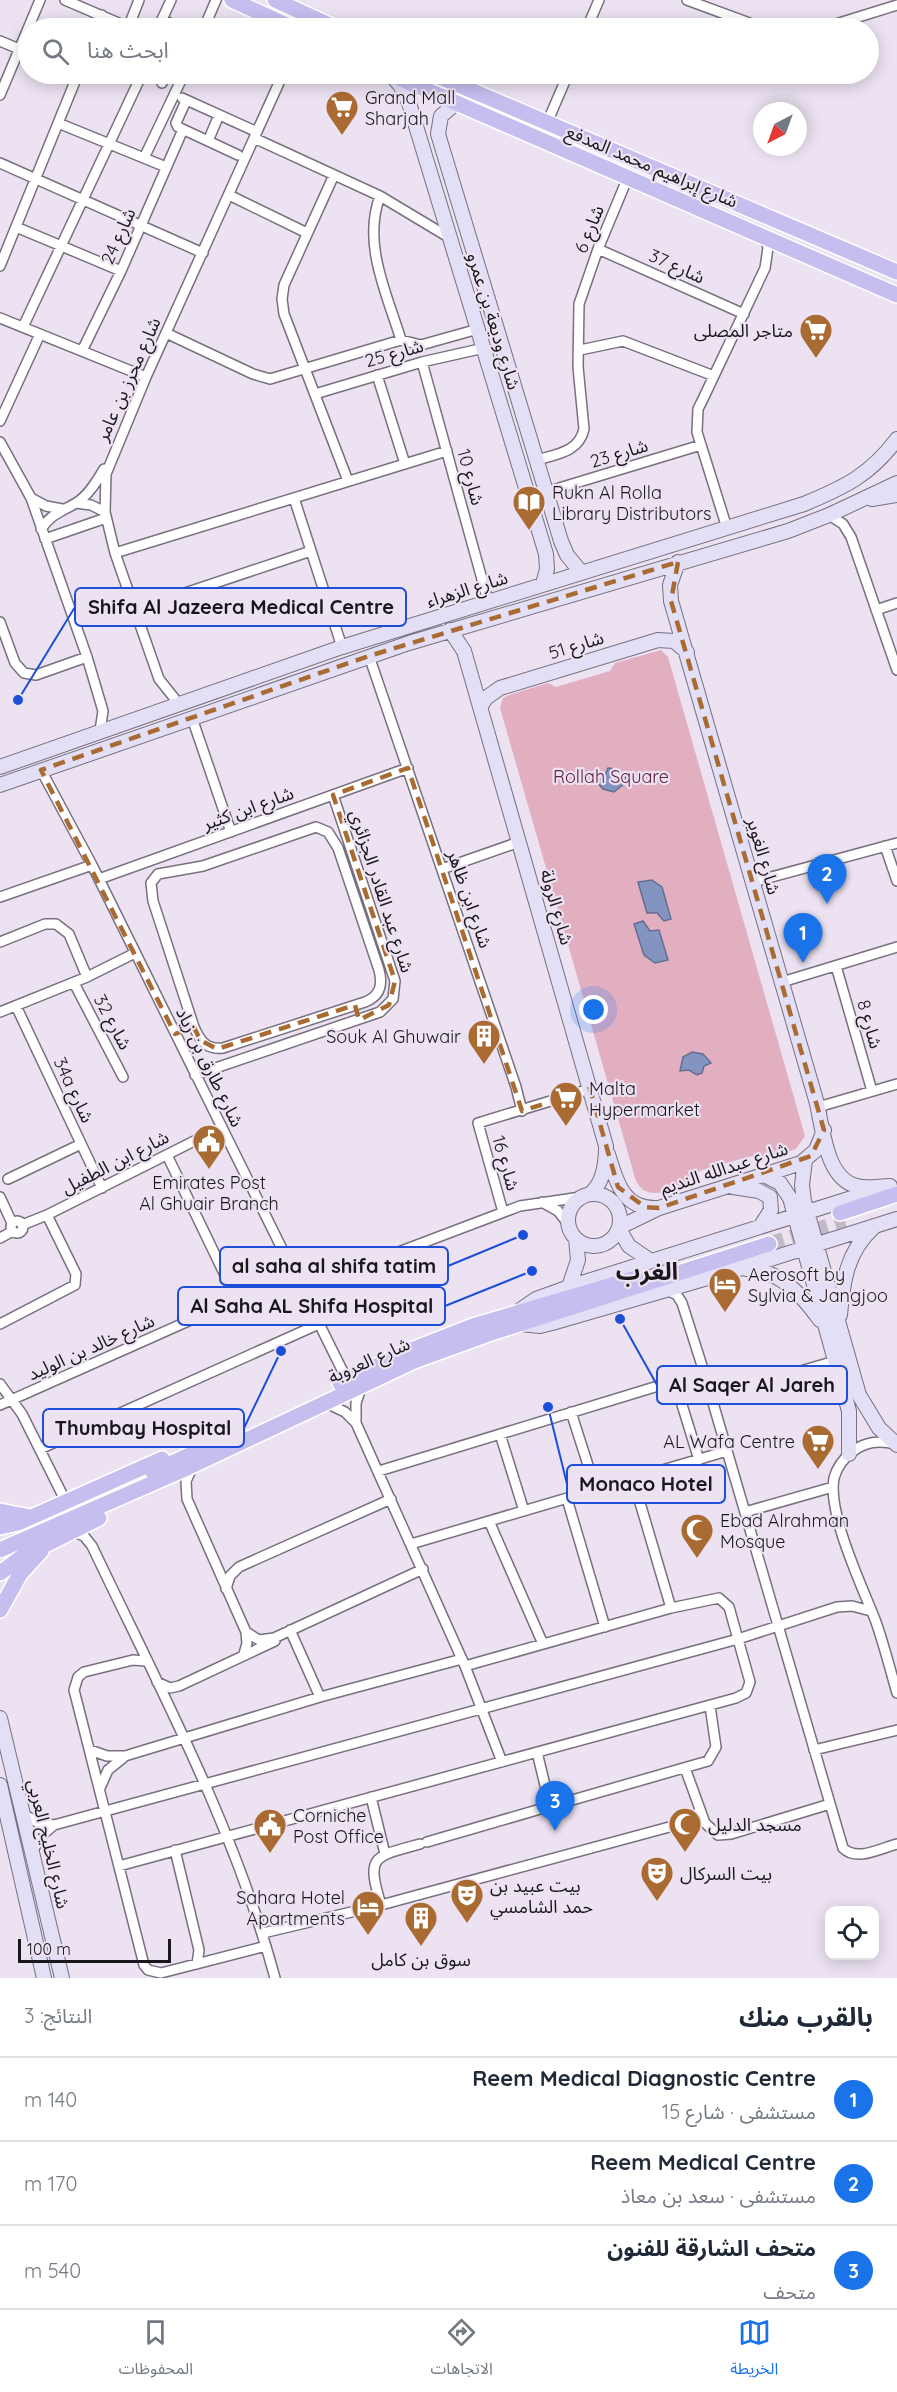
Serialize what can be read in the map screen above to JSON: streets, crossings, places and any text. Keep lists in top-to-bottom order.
{
  "streets": {
    "main road": ["شارع إبراهيم محمد المدفع", "شارع العروبة"],
    "street": [
      "شارع 6",
      "شارع 24",
      "شارع 37",
      "شارع وديعة بن عمرو",
      "شارع 25",
      "شارع محرز بن عامر",
      "شارع 23",
      "شارع 10",
      "شارع الزهراء",
      "شارع 51",
      "شارع ابن كثير",
      "شارع الغوير",
      "شارع عبد القادر الجزائري",
      "شارع ابن ظاهر",
      "شارع الرولة",
      "شارع 32",
      "شارع 8",
      "شارع طارق بن زياد",
      "34a شارع",
      "شارع ابن الطفيل",
      "شارع 16",
      "شارع عبدالله النديم",
      "شارع خالد بن الوليد",
      "شارع الخليج العربي"
    ]
  },
  "crossings": [
    ["شارع إبراهيم محمد المدفع", "شارع 6"],
    ["شارع إبراهيم محمد المدفع", "شارع وديعة بن عمرو"],
    ["شارع 6", "شارع 37"],
    ["شارع وديعة بن عمرو", "شارع 25"],
    ["شارع وديعة بن عمرو", "شارع 23"],
    ["شارع وديعة بن عمرو", "شارع الزهراء"],
    ["شارع 25", "شارع 10"],
    ["شارع محرز بن عامر", "شارع الزهراء"],
    ["شارع 10", "شارع الزهراء"],
    ["شارع الزهراء", "شارع الغوير"],
    ["شارع الزهراء", "شارع ابن ظاهر"],
    ["شارع الزهراء", "شارع الرولة"],
    ["شارع الزهراء", "شارع طارق بن زياد"],
    ["شارع 51", "شارع الغوير"],
    ["شارع 51", "شارع الرولة"],
    ["شارع ابن كثير", "شارع عبد القادر الجزائري"],
    ["شارع ابن كثير", "شارع ابن ظاهر"],
    ["شارع ابن كثير", "شارع طارق بن زياد"],
    ["شارع الغوير", "شارع عبدالله النديم"],
    ["شارع عبد القادر الجزائري", "شارع طارق بن زياد"],
    ["شارع ابن ظاهر", "شارع 16"],
    ["شارع الرولة", "شارع عبدالله النديم"],
    ["شارع طارق بن زياد", "شارع ابن الطفيل"],
    ["شارع طارق بن زياد", "شارع خالد بن الوليد"],
    ["شارع طارق بن زياد", "شارع العروبة"],
    ["34a شارع", "شارع ابن الطفيل"]
  ],
  "districts": ["الغرب"],
  "parks": ["Rollah Square"],
  "places": {
    "supermarket": [
      "Grand Mall Sharjah",
      "متاجر المصلى",
      "Malta Hypermarket",
      "AL Wafa Centre"
    ],
    "library": ["Rukn Al Rolla Library Distributors"],
    "other": [
      "Shifa Al Jazeera Medical Centre",
      "al saha al shifa tatim",
      "Al Saha AL Shifa Hospital",
      "Al Saqer Al Jareh",
      "Thumbay Hospital",
      "Monaco Hotel"
    ],
    "building": ["Souk Al Ghuwair", "سوق بن كامل"],
    "public building": ["Emirates Post Al Ghuair Branch", "Corniche Post Office"],
    "hotel": ["Aerosoft by Sylvia & Jangjoo", "Sahara Hotel Apartments"],
    "mosque": ["Ebad Alrahman Mosque", "مسجد الدليل"],
    "theatre": ["بيت السركال", "بيت عبيد بن حمد الشامسي"]
  },
  "scale_bar": "100 m",
  "north": "bottom left",
  "page": {
    "search": "ابحث هنا",
    "pins": ["2", "1", "3"],
    "scale": "100 m",
    "heading": ["بالقرب منك", "النتائج: 3"],
    "list": [
      {
        "mark": "1",
        "name": "Reem Medical Diagnostic Centre",
        "note": "مستشفى · شارع 15",
        "value": "140 m"
      },
      {
        "mark": "2",
        "name": "Reem Medical Centre",
        "note": "مستشفى · سعد بن معاذ",
        "value": "170 m"
      },
      {
        "mark": "3",
        "name": "متحف الشارقة للفنون",
        "note": "متحف",
        "value": "540 m"
      }
    ],
    "nav": ["الخريطة", "الاتجاهات", "المحفوظات"]
  }
}
